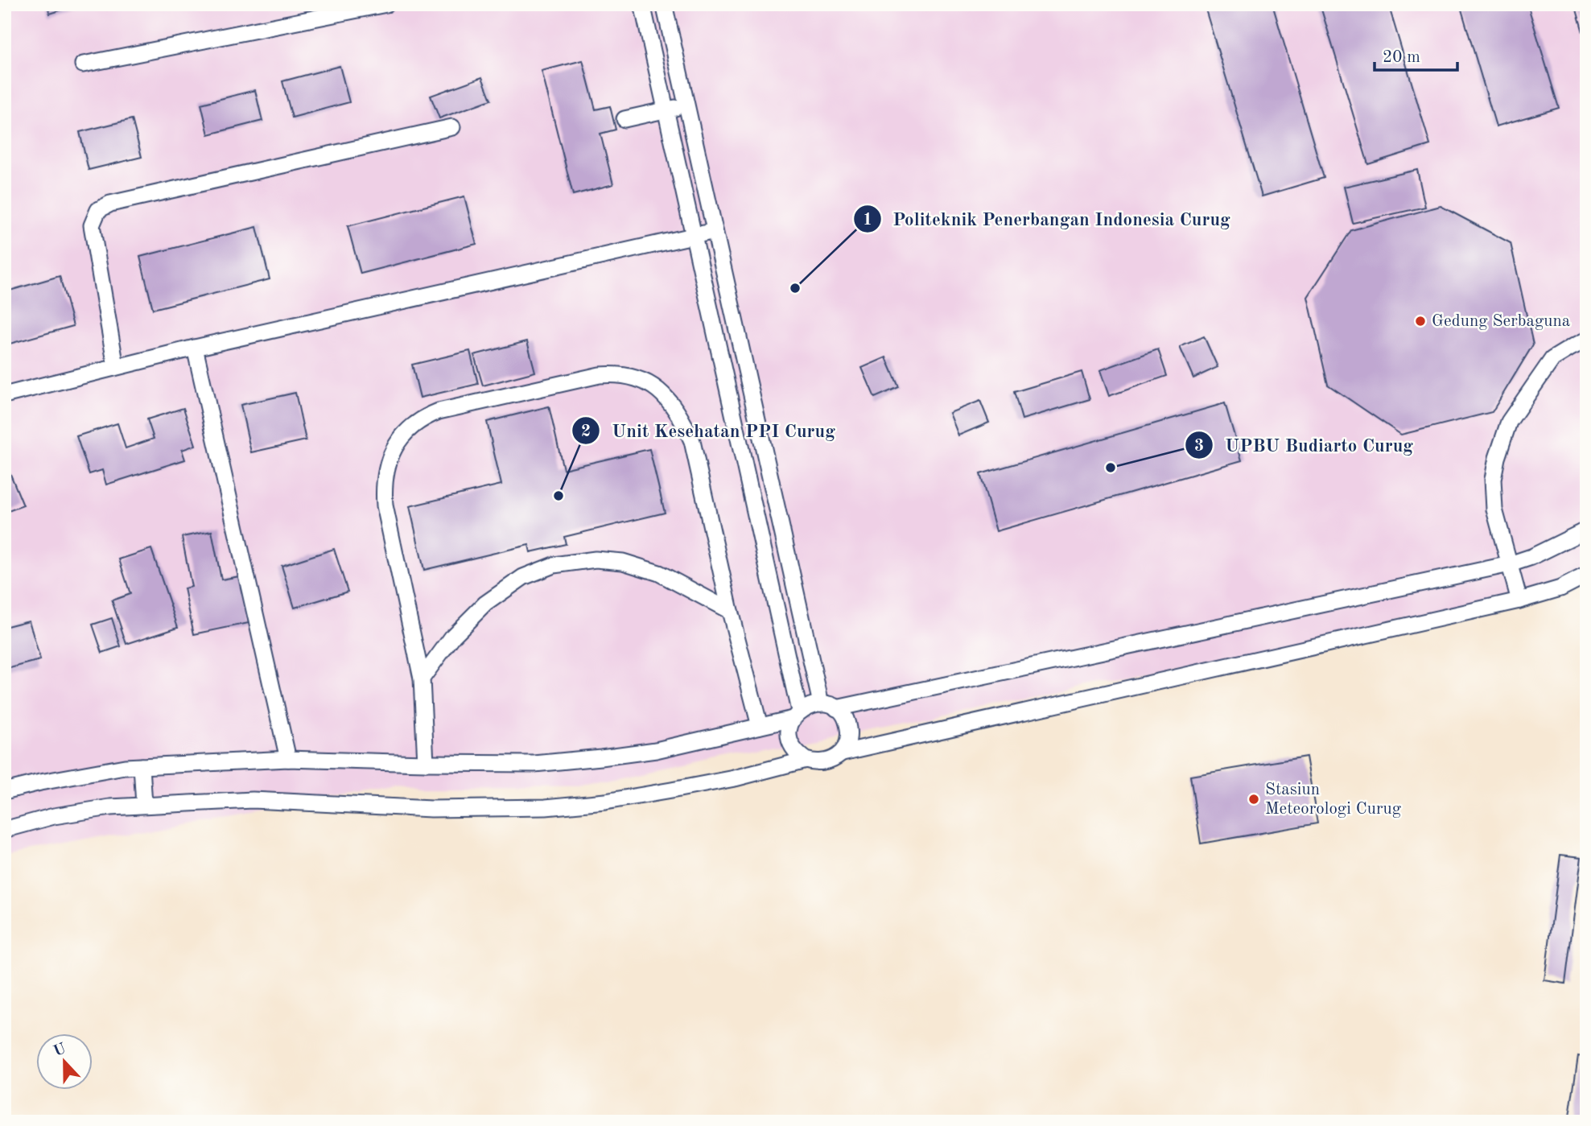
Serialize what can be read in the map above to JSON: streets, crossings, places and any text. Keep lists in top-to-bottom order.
{
  "places": [
    "Politeknik Penerbangan Indonesia Curug",
    "Gedung Serbaguna",
    "UPBU Budiarto Curug",
    "Unit Kesehatan PPI Curug",
    "Stasiun Meteorologi Curug"
  ],
  "scale_bar": "20 m",
  "north": "top"
}
